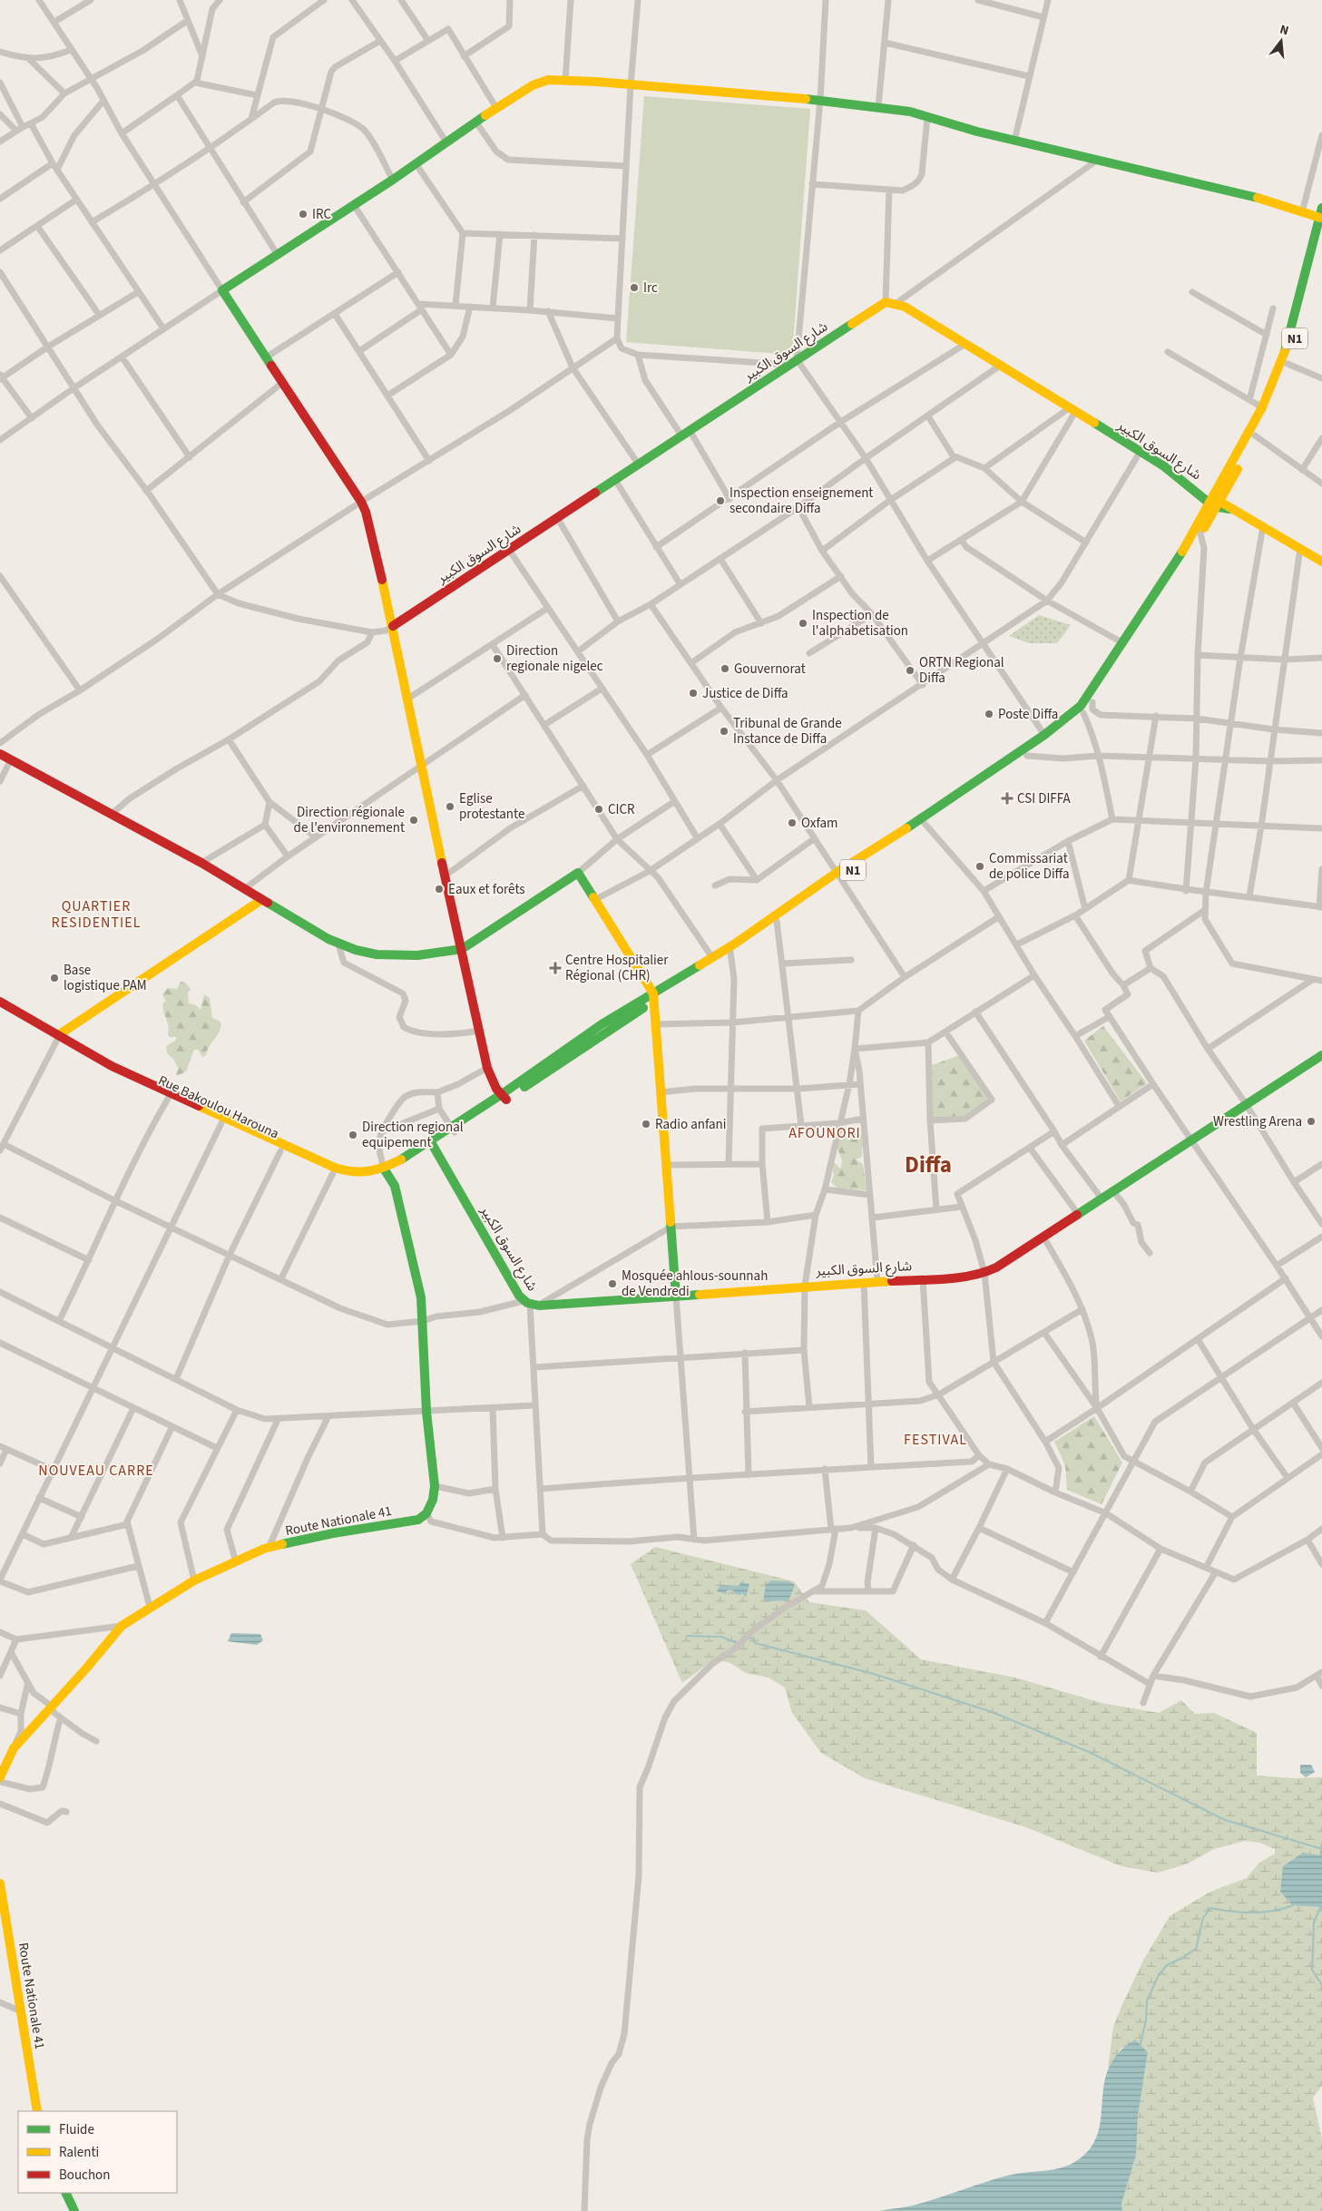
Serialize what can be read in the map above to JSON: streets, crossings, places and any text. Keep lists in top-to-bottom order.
{
  "streets": {
    "main road": [
      "N1",
      "شارع السوق الكبير",
      "Rue Bakoulou Harouna",
      "Route Nationale 41"
    ]
  },
  "crossings": [
    ["N1", "شارع السوق الكبير"],
    ["N1", "Rue Bakoulou Harouna"],
    ["شارع السوق الكبير", "Rue Bakoulou Harouna"]
  ],
  "districts": [
    "QUARTIER RESIDENTIEL",
    "AFOUNORI",
    "Diffa",
    "FESTIVAL",
    "NOUVEAU CARRE"
  ],
  "places": {
    "other": [
      "IRC",
      "Irc",
      "Inspection enseignement secondaire Diffa",
      "Inspection de l'alphabetisation",
      "Direction regionale nigelec",
      "Gouvernorat",
      "ORTN Regional Diffa",
      "Justice de Diffa",
      "Poste Diffa",
      "Tribunal de Grande Instance de Diffa",
      "Eglise protestante",
      "CICR",
      "Direction régionale de l'environnement",
      "Oxfam",
      "Commissariat de police Diffa",
      "Eaux et forêts",
      "Base logistique PAM",
      "Wrestling Arena",
      "Radio anfani",
      "Direction regional equipement",
      "Mosquée ahlous-sounnah de Vendredi"
    ],
    "health": ["CSI DIFFA", "Centre Hospitalier Régional (CHR)"]
  },
  "legend": ["Fluide", "Ralenti", "Bouchon"],
  "north": "top"
}
